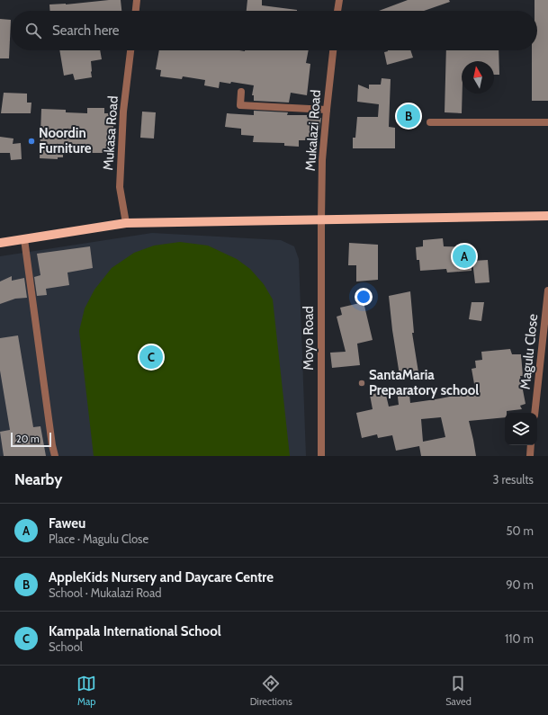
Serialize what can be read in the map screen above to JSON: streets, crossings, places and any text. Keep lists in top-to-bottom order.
{
  "streets": {
    "street": [
      "Mukalazi Road",
      "Mukasa Road",
      "Moyo Road",
      "Magulu Close"
    ]
  },
  "crossings": [
    ["Mukalazi Road", "Moyo Road"]
  ],
  "places": ["Noordin Furniture", "SantaMaria Preparatory school"],
  "scale_bar": "20 m",
  "north": "top",
  "page": {
    "search": "Search here",
    "pins": ["B", "A", "C"],
    "scale": "20 m",
    "heading": ["Nearby", "3 results"],
    "list": [
      {
        "mark": "A",
        "name": "Faweu",
        "note": "Place · Magulu Close",
        "value": "50 m"
      },
      {
        "mark": "B",
        "name": "AppleKids Nursery and Daycare Centre",
        "note": "School · Mukalazi Road",
        "value": "90 m"
      },
      {
        "mark": "C",
        "name": "Kampala International School",
        "note": "School",
        "value": "110 m"
      }
    ],
    "nav": ["Map", "Directions", "Saved"]
  }
}
